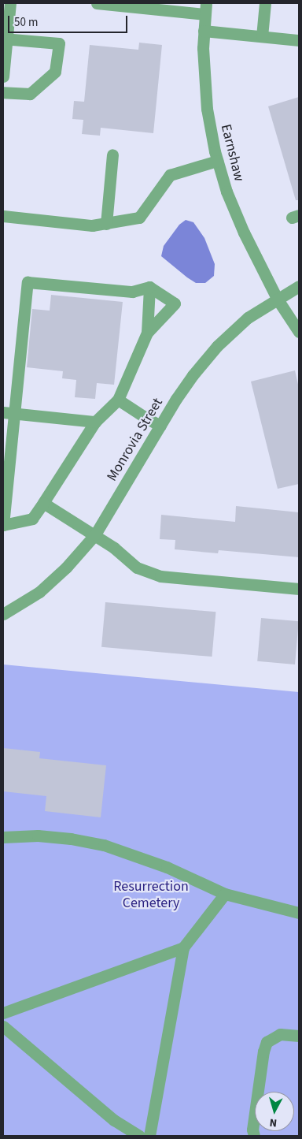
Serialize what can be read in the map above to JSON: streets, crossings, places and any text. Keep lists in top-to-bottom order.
{
  "streets": {
    "street": ["Earnshaw", "Monrovia Street"]
  },
  "crossings": [
    ["Earnshaw", "Monrovia Street"]
  ],
  "parks": ["Resurrection Cemetery"],
  "scale_bar": "50 m",
  "north": "bottom"
}
